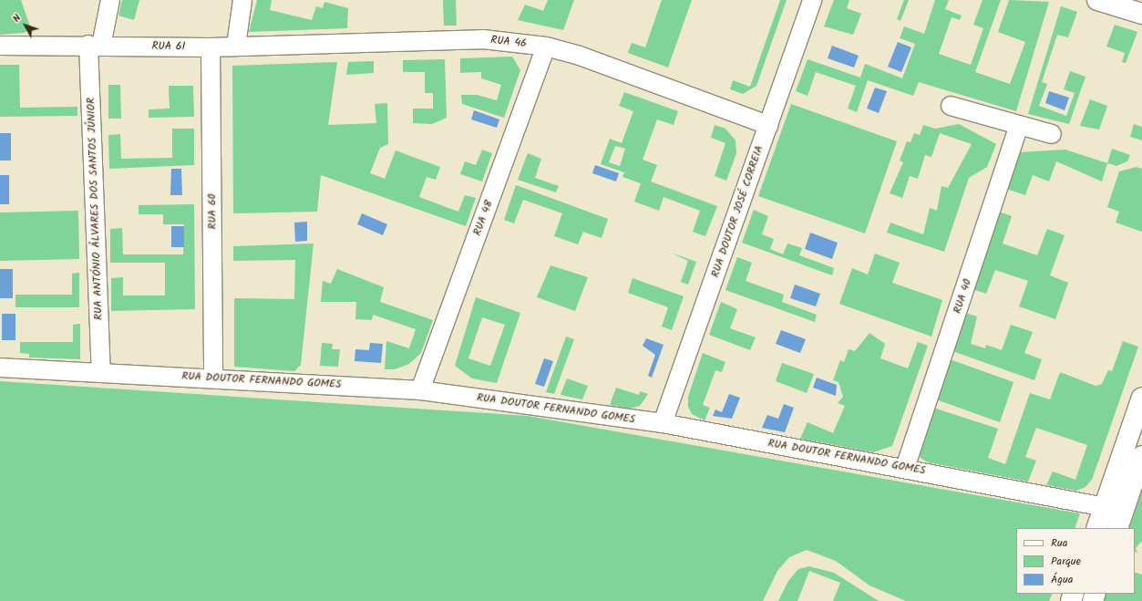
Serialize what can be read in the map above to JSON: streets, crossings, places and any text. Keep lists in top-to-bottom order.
{
  "streets": {
    "street": [
      "RUA 46",
      "RUA 61",
      "RUA ANTÓNIO ÁLVARES DOS SANTOS JÚNIOR",
      "RUA 60",
      "RUA DOUTOR JOSÉ CORREIA",
      "RUA 48",
      "RUA 40",
      "RUA DOUTOR FERNANDO GOMES"
    ]
  },
  "crossings": [
    ["RUA 46", "RUA 61"],
    ["RUA 46", "RUA DOUTOR JOSÉ CORREIA"],
    ["RUA 46", "RUA 48"],
    ["RUA 61", "RUA ANTÓNIO ÁLVARES DOS SANTOS JÚNIOR"],
    ["RUA 61", "RUA 60"],
    ["RUA ANTÓNIO ÁLVARES DOS SANTOS JÚNIOR", "RUA DOUTOR FERNANDO GOMES"],
    ["RUA 60", "RUA DOUTOR FERNANDO GOMES"],
    ["RUA DOUTOR JOSÉ CORREIA", "RUA DOUTOR FERNANDO GOMES"],
    ["RUA 48", "RUA DOUTOR FERNANDO GOMES"],
    ["RUA 40", "RUA DOUTOR FERNANDO GOMES"]
  ],
  "legend": ["Rua", "Parque", "Água"],
  "north": "top left"
}
